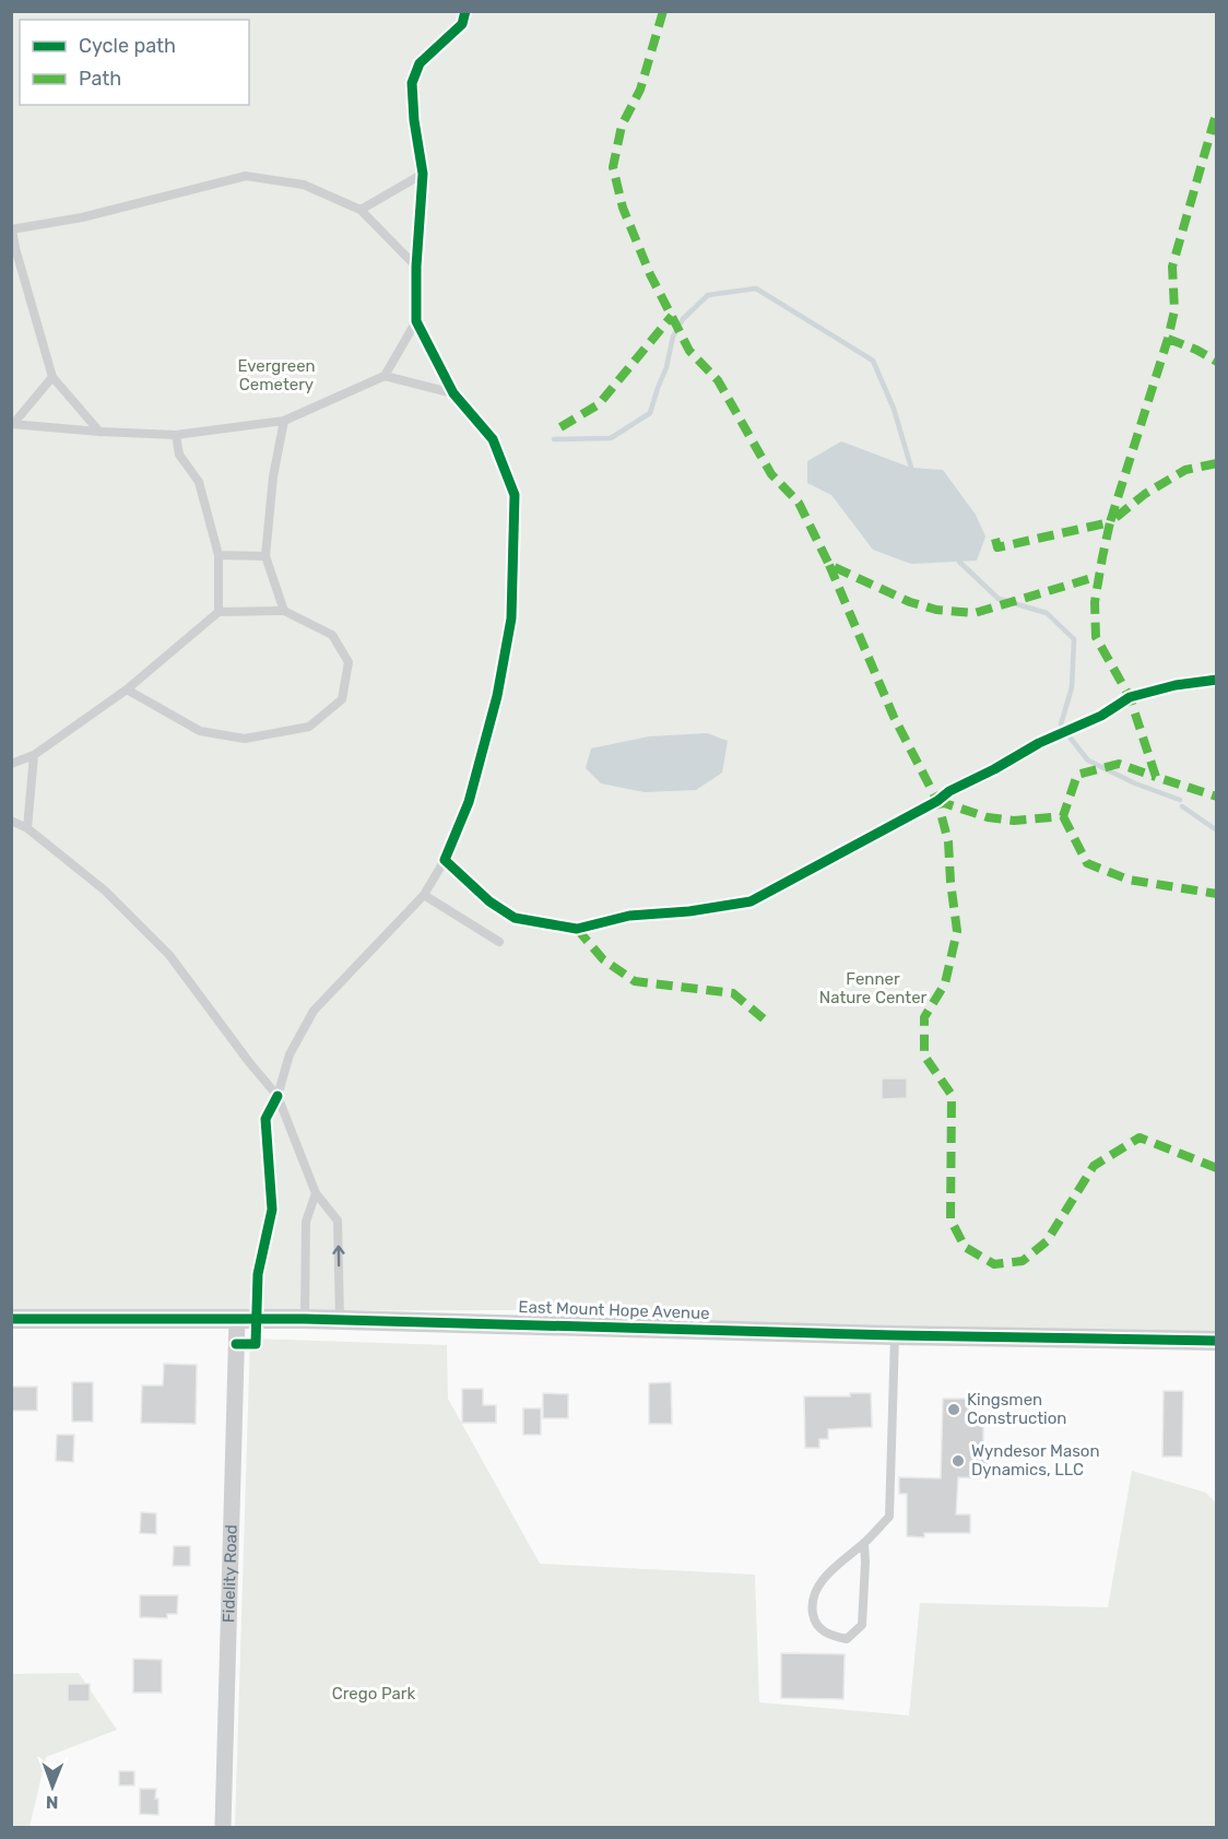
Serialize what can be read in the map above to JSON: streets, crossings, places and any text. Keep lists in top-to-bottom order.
{
  "streets": {
    "street": ["East Mount Hope Avenue", "Fidelity Road"]
  },
  "crossings": [
    ["East Mount Hope Avenue", "Fidelity Road"]
  ],
  "parks": ["Evergreen Cemetery", "Fenner Nature Center", "Crego Park"],
  "places": ["Kingsmen Construction", "Wyndesor Mason Dynamics, LLC"],
  "legend": ["Cycle path", "Path"],
  "north": "bottom"
}
